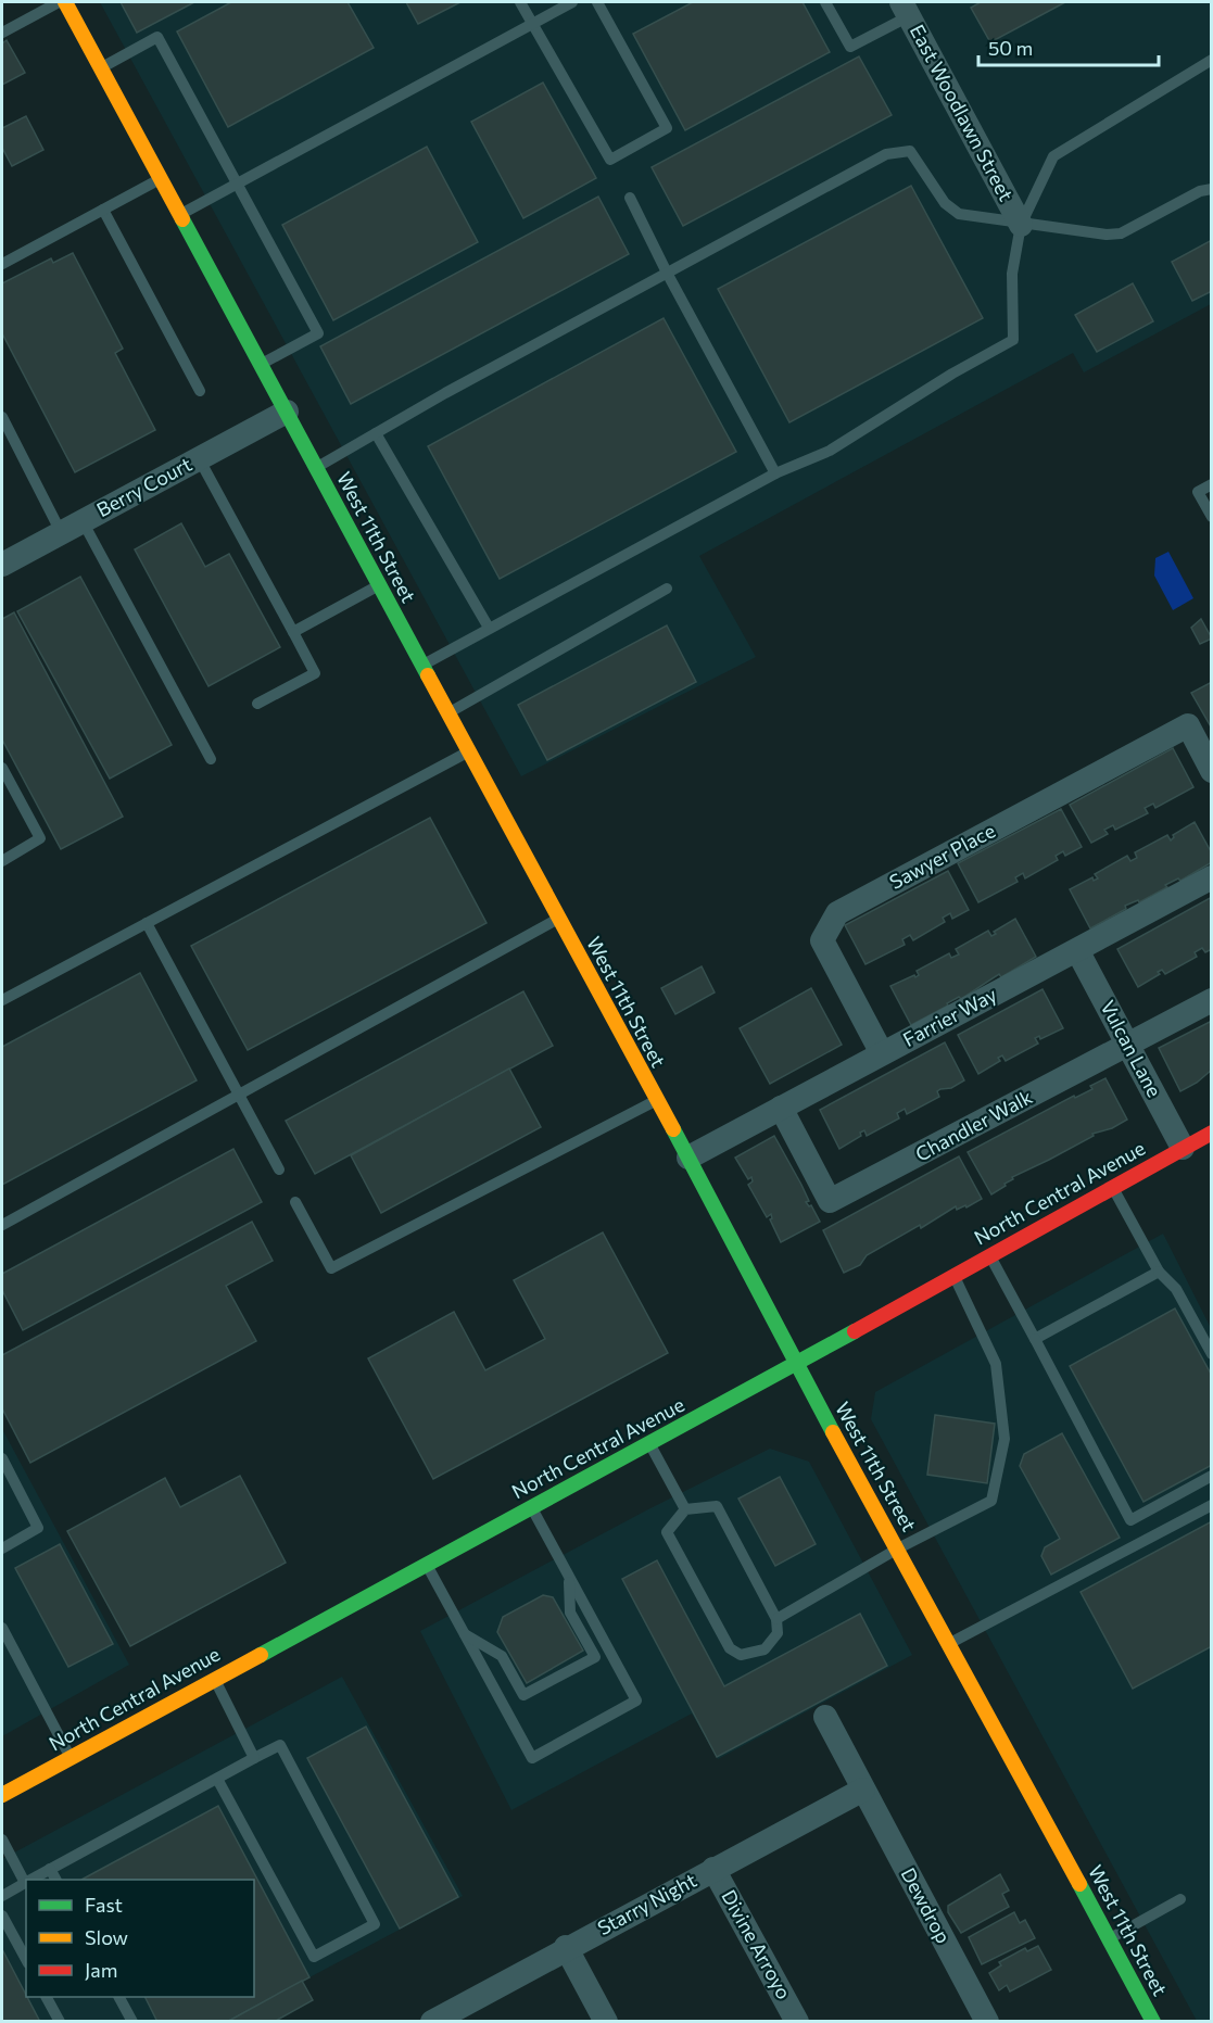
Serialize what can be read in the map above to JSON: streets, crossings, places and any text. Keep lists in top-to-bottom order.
{
  "streets": {
    "street": [
      "East Woodlawn Street",
      "Berry Court",
      "West 11th Street",
      "Sawyer Place",
      "Farrier Way",
      "Vulcan Lane",
      "Chandler Walk",
      "North Central Avenue",
      "Starry Night",
      "Dewdrop",
      "Divine Arroyo"
    ]
  },
  "crossings": [
    ["Berry Court", "West 11th Street"],
    ["West 11th Street", "Farrier Way"],
    ["West 11th Street", "North Central Avenue"],
    ["Sawyer Place", "Farrier Way"],
    ["Farrier Way", "Vulcan Lane"],
    ["Farrier Way", "Chandler Walk"],
    ["Vulcan Lane", "Chandler Walk"],
    ["Vulcan Lane", "North Central Avenue"],
    ["Starry Night", "Dewdrop"],
    ["Starry Night", "Divine Arroyo"]
  ],
  "legend": ["Fast", "Slow", "Jam"],
  "scale_bar": "50 m"
}
